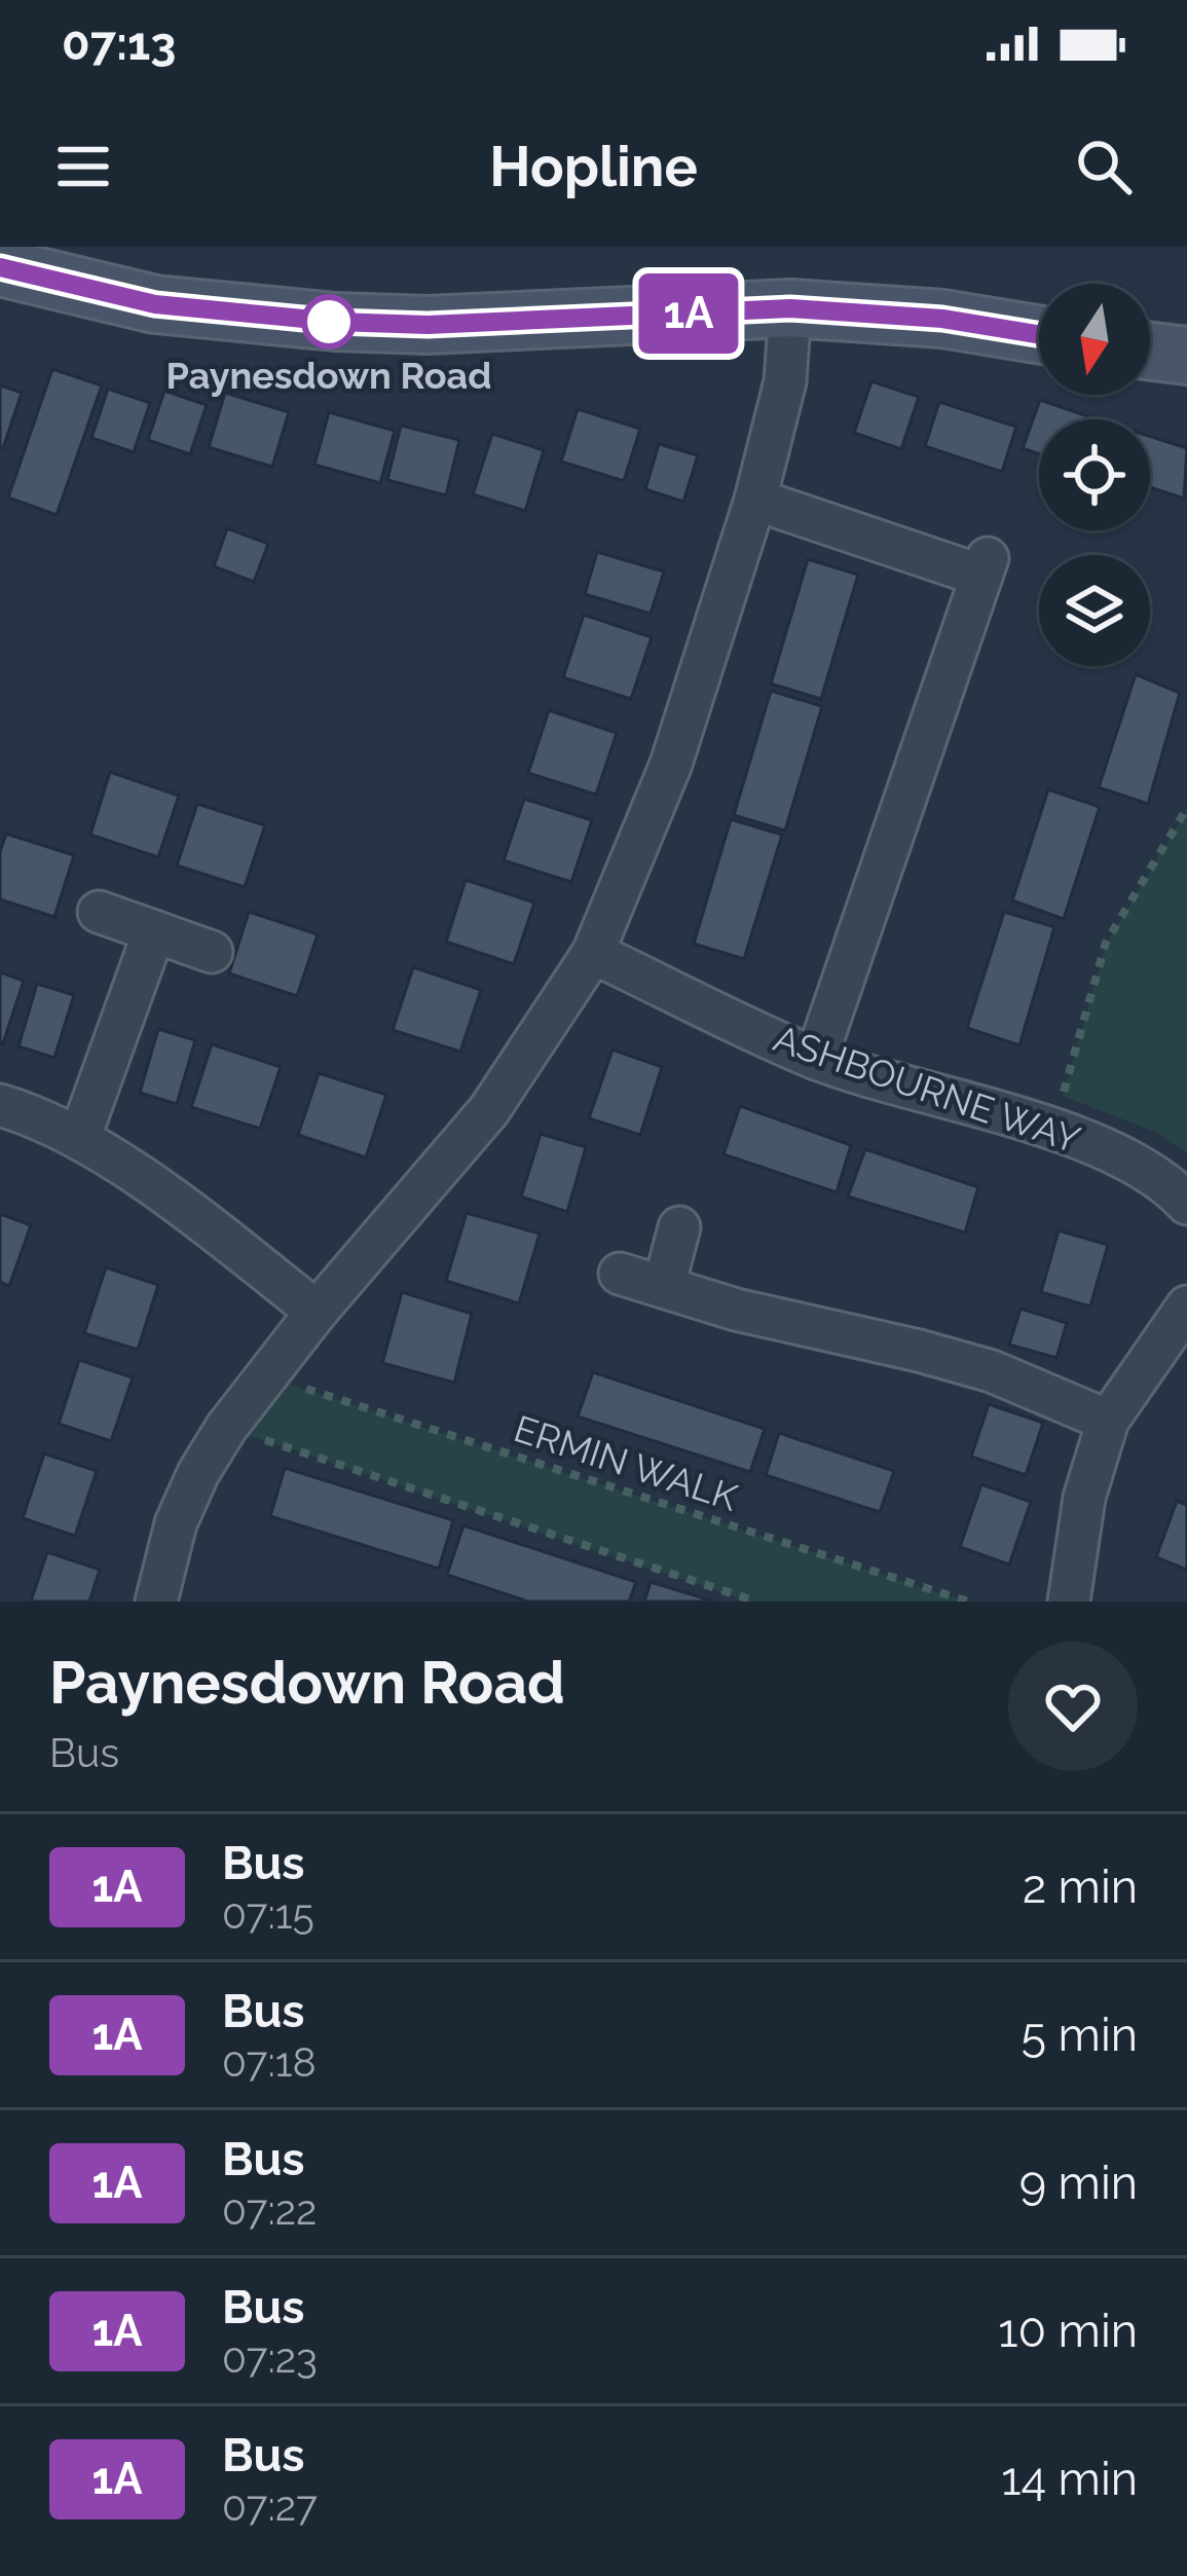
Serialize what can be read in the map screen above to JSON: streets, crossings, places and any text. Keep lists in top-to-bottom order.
{
  "streets": {
    "street": ["ASHBOURNE WAY"],
    "path": ["ERMIN WALK"]
  },
  "places": ["Paynesdown Road"],
  "lines": ["bus line 1A"],
  "north": "bottom",
  "page": {
    "status": "07:13",
    "header": "Hopline",
    "on_map": "1A",
    "heading": ["Paynesdown Road", "Bus"],
    "list": [
      {
        "mark": "1A",
        "name": "Bus",
        "note": "07:15",
        "value": "2 min"
      },
      {
        "mark": "1A",
        "name": "Bus",
        "note": "07:18",
        "value": "5 min"
      },
      {
        "mark": "1A",
        "name": "Bus",
        "note": "07:22",
        "value": "9 min"
      },
      {
        "mark": "1A",
        "name": "Bus",
        "note": "07:23",
        "value": "10 min"
      },
      {
        "mark": "1A",
        "name": "Bus",
        "note": "07:27",
        "value": "14 min"
      }
    ]
  }
}
